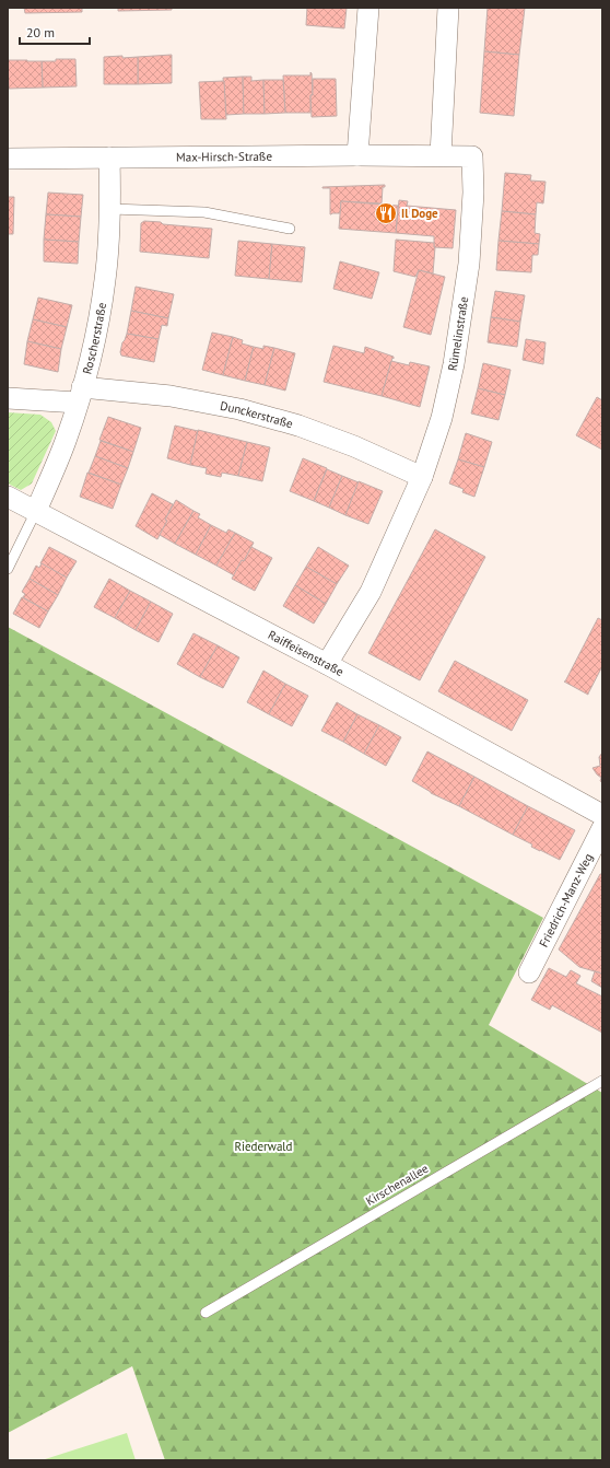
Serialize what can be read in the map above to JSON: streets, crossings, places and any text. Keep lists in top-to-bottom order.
{
  "streets": {
    "street": [
      "Max-Hirsch-Straße",
      "Rümelinstraße",
      "Roscherstraße",
      "Dunckerstraße",
      "Raiffeisenstraße",
      "Friedrich-Manz-Weg"
    ],
    "lane": ["Kirschenallee"]
  },
  "crossings": [
    ["Max-Hirsch-Straße", "Rümelinstraße"],
    ["Max-Hirsch-Straße", "Roscherstraße"],
    ["Rümelinstraße", "Dunckerstraße"],
    ["Rümelinstraße", "Raiffeisenstraße"],
    ["Roscherstraße", "Dunckerstraße"],
    ["Roscherstraße", "Raiffeisenstraße"]
  ],
  "parks": ["Riederwald"],
  "places": {
    "restaurant": ["Il Doge"]
  },
  "scale_bar": "20 m"
}
